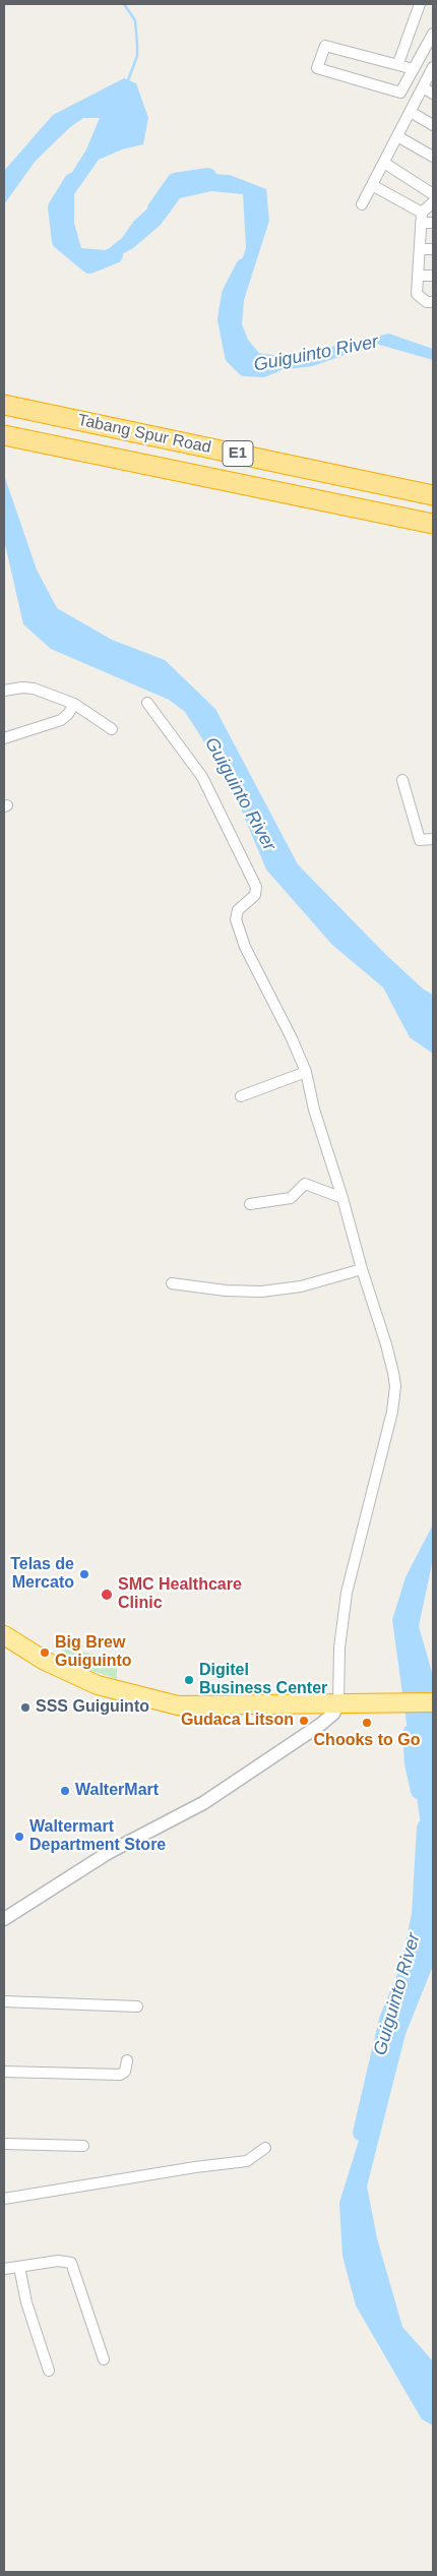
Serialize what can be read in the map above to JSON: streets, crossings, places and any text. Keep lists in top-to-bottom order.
{
  "streets": {
    "highway": ["Tabang Spur Road", "E1"]
  },
  "water": ["Guiguinto River"],
  "places": [
    "Telas de Mercato",
    "SMC Healthcare Clinic",
    "Big Brew Guiguinto",
    "Digitel Business Center",
    "SSS Guiguinto",
    "Gudaca Litson",
    "Chooks to Go",
    "WalterMart",
    "Waltermart Department Store"
  ]
}
